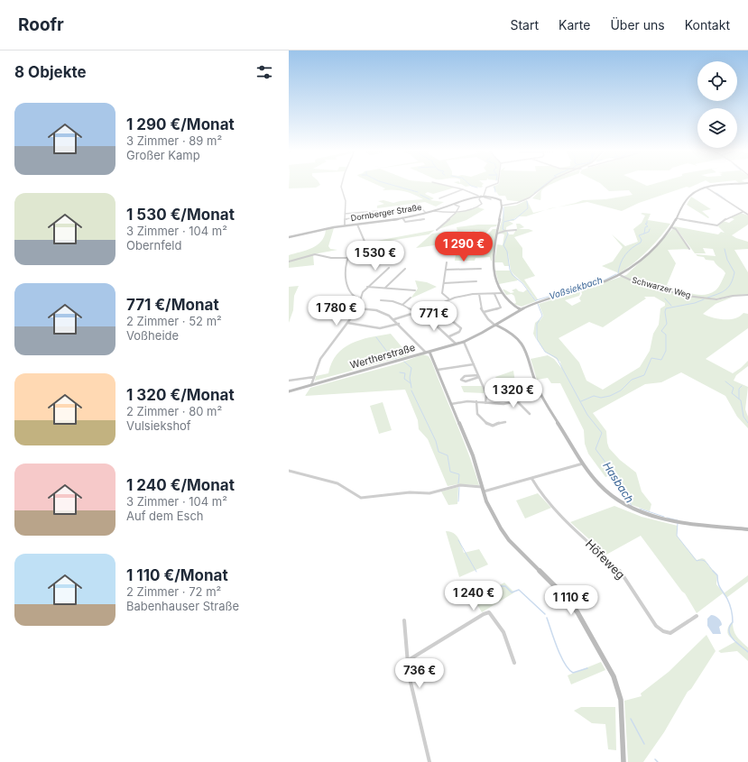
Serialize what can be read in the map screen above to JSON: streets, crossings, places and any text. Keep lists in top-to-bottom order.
{
  "streets": {
    "main road": ["Dornberger Straße", "Wertherstraße"],
    "street": ["Schwarzer Weg", "Höfeweg"]
  },
  "crossings": [
    ["Schwarzer Weg", "Wertherstraße"]
  ],
  "water": ["Voßsiekbach", "Hasbach"],
  "page": {
    "header": "Roofr",
    "nav": [
      "Start",
      "Karte",
      "Über uns",
      "Kontakt"
    ],
    "heading": "8 Objekte",
    "list": [
      {
        "name": "1 290 €/Monat",
        "note": "3 Zimmer · 89 m² · Großer Kamp"
      },
      {
        "name": "1 530 €/Monat",
        "note": "3 Zimmer · 104 m² · Obernfeld"
      },
      {
        "name": "771 €/Monat",
        "note": "2 Zimmer · 52 m² · Voßheide"
      },
      {
        "name": "1 320 €/Monat",
        "note": "2 Zimmer · 80 m² · Vulsiekshof"
      },
      {
        "name": "1 240 €/Monat",
        "note": "3 Zimmer · 104 m² · Auf dem Esch"
      },
      {
        "name": "1 110 €/Monat",
        "note": "2 Zimmer · 72 m² · Babenhauser Straße"
      }
    ],
    "price": [
      "1 290 €",
      "1 530 €",
      "1 780 €",
      "771 €",
      "1 320 €",
      "1 240 €",
      "1 110 €",
      "736 €"
    ]
  }
}
